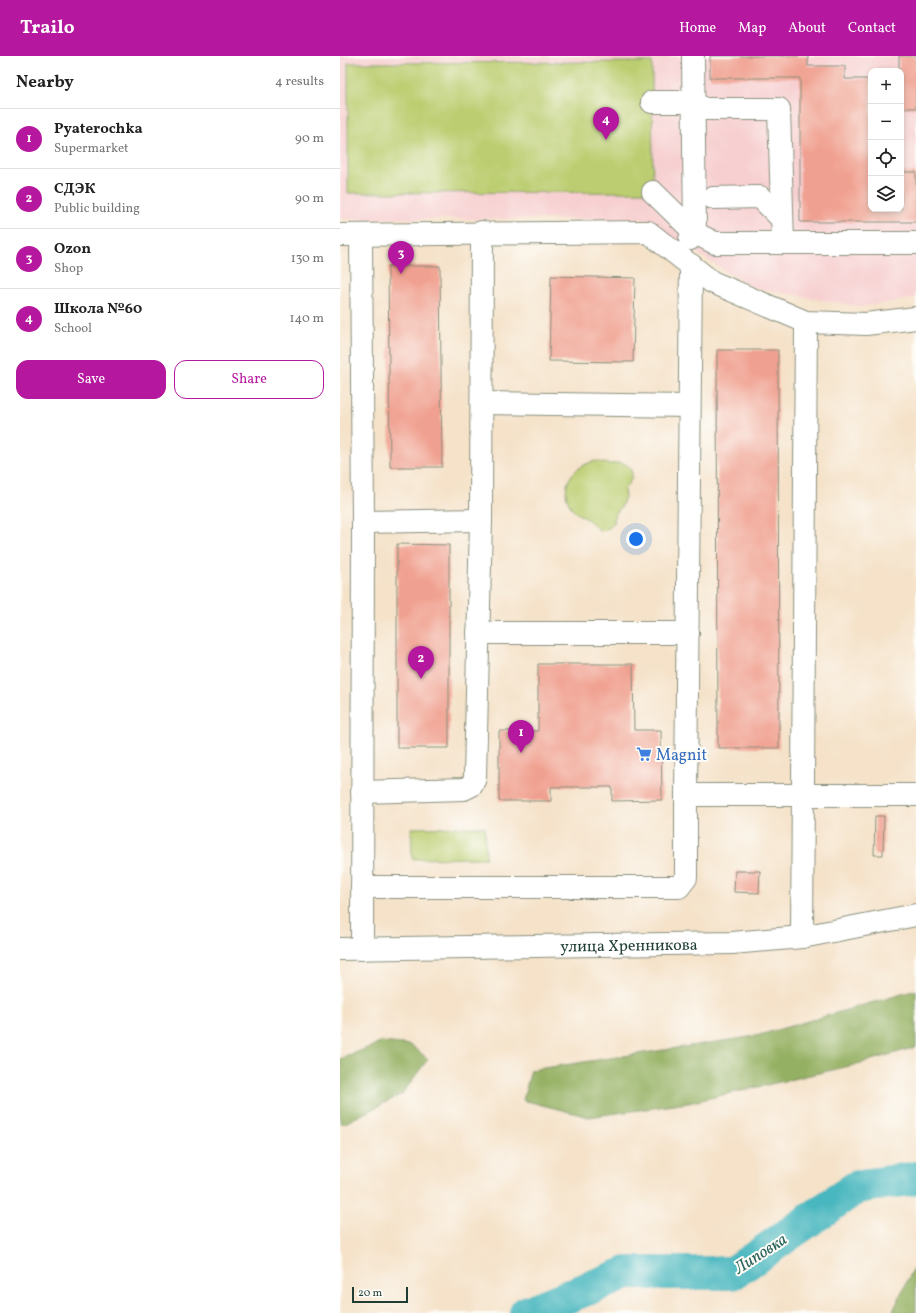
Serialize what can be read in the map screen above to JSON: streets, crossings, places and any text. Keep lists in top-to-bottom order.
{
  "streets": {
    "street": ["улица Хренникова"]
  },
  "water": ["Липовка"],
  "places": {
    "supermarket": ["Magnit"]
  },
  "scale_bar": "20 m",
  "page": {
    "header": "Trailo",
    "nav": [
      "Home",
      "Map",
      "About",
      "Contact"
    ],
    "heading": ["Nearby", "4 results"],
    "map_buttons": ["+", "−"],
    "pins": [
      "4",
      "3",
      "2",
      "1"
    ],
    "list": [
      {
        "mark": "1",
        "name": "Pyaterochka",
        "note": "Supermarket",
        "value": "90 m"
      },
      {
        "mark": "2",
        "name": "СДЭК",
        "note": "Public building",
        "value": "90 m"
      },
      {
        "mark": "3",
        "name": "Ozon",
        "note": "Shop",
        "value": "130 m"
      },
      {
        "mark": "4",
        "name": "Школа №60",
        "note": "School",
        "value": "140 m"
      }
    ],
    "buttons": ["Save", "Share"],
    "scale": "20 m"
  }
}
